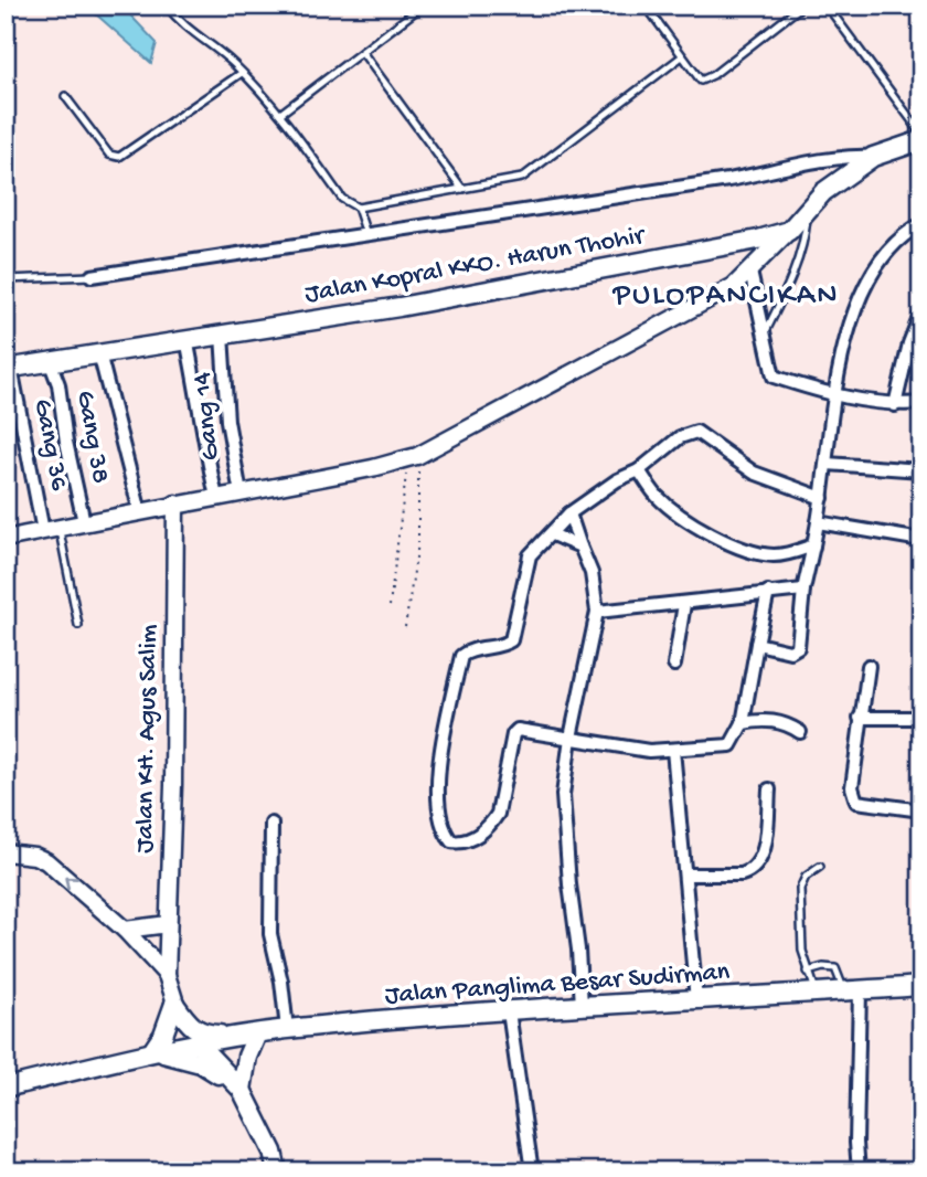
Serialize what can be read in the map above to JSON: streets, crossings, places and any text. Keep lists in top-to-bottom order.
{
  "streets": {
    "main road": ["Jalan Kopral KKO. Harun Thohir", "Jalan Panglima Besar Sudirman"],
    "street": [
      "Gang 14",
      "Gang 38",
      "Gang 36",
      "Jalan KH. Agus Salim"
    ]
  },
  "crossings": [
    ["Jalan Kopral KKO. Harun Thohir", "Gang 14"],
    ["Jalan Kopral KKO. Harun Thohir", "Gang 38"],
    ["Jalan Kopral KKO. Harun Thohir", "Gang 36"]
  ],
  "districts": ["PULOPANCIKAN"]
}
